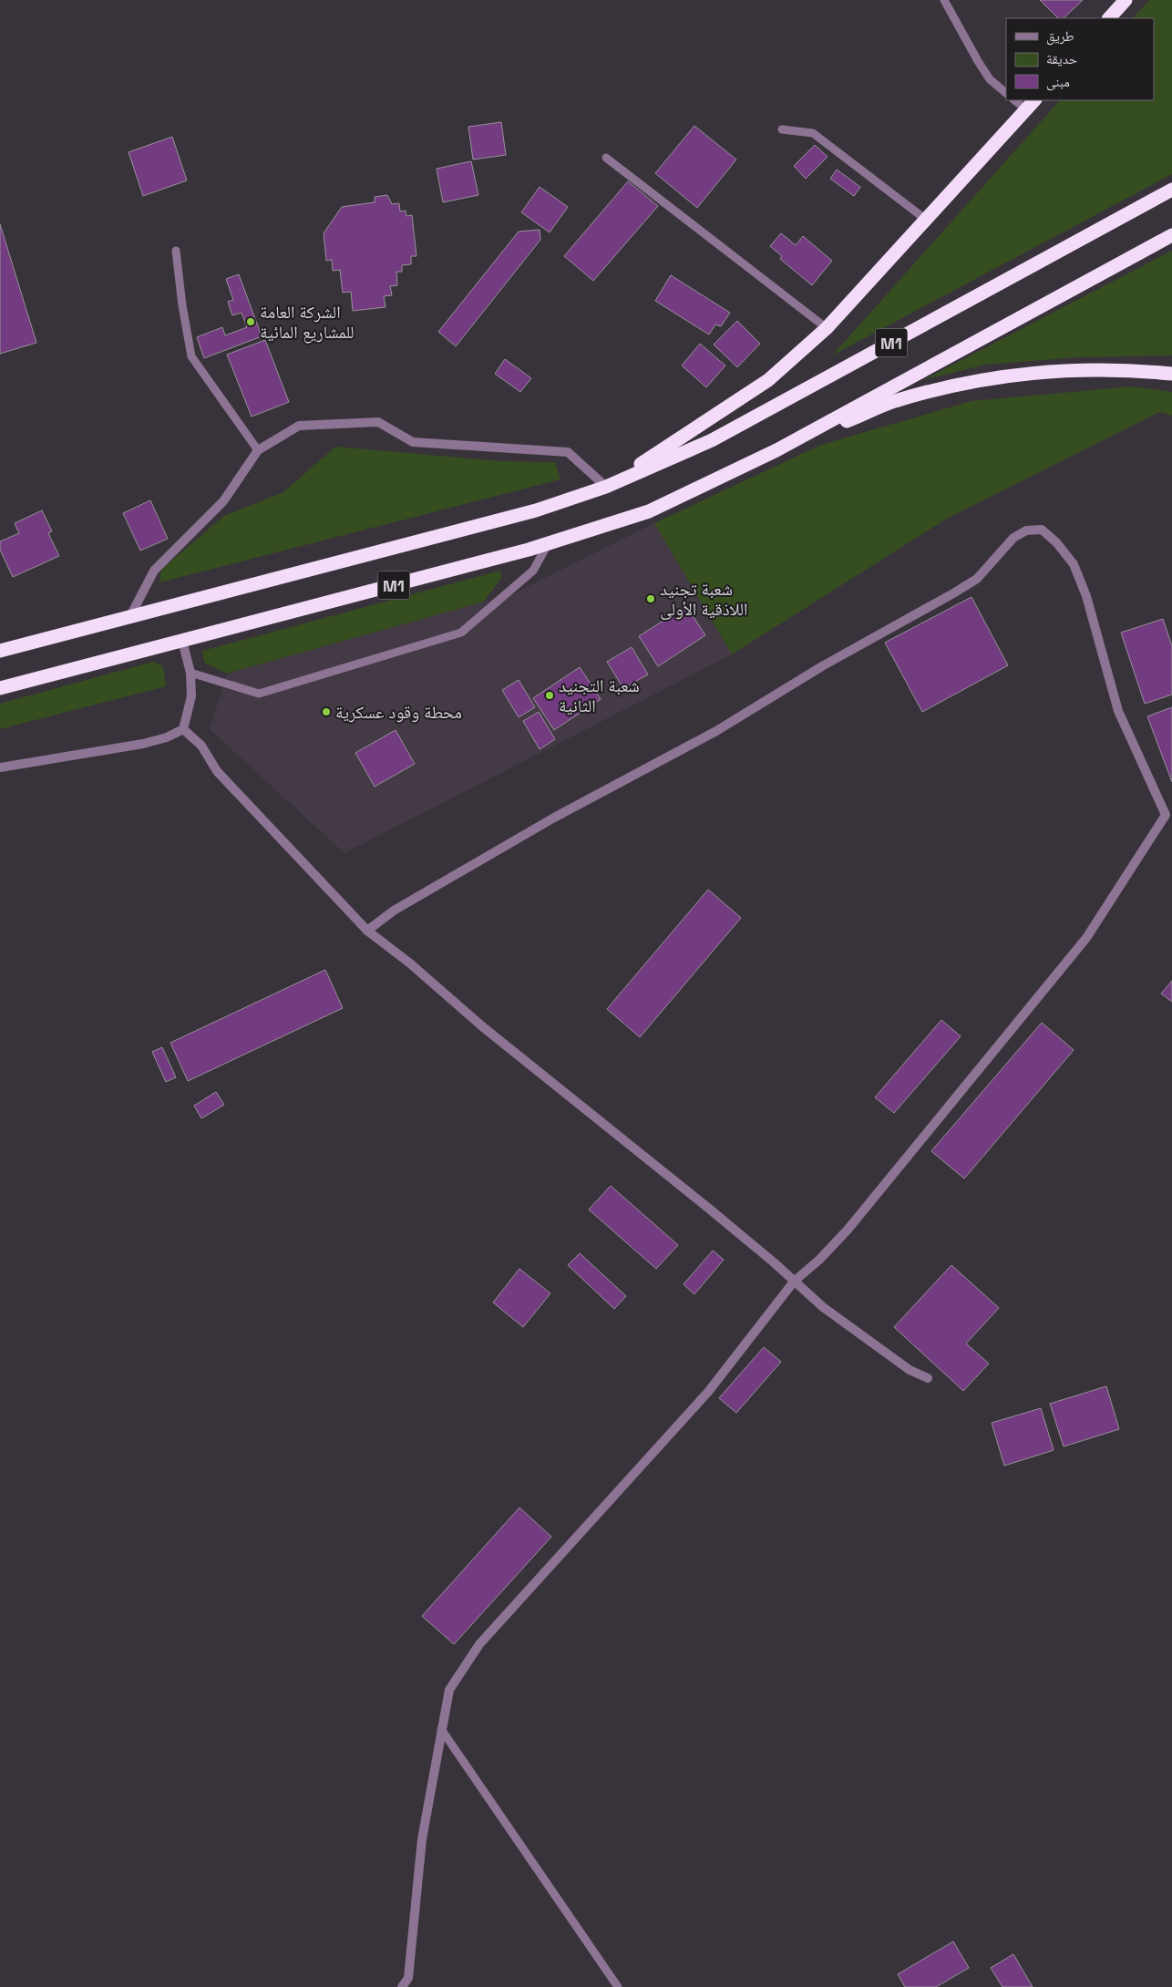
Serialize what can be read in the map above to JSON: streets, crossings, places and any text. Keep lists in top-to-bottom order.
{
  "streets": {
    "highway": ["M1"]
  },
  "places": [
    "الشركة العامة للمشاريع المائية",
    "شعبة تجنيد اللاذقية الأولى",
    "شعبة التجنيد الثانية",
    "محطة وقود عسكرية"
  ],
  "legend": ["طريق", "حديقة", "مبنى"]
}
